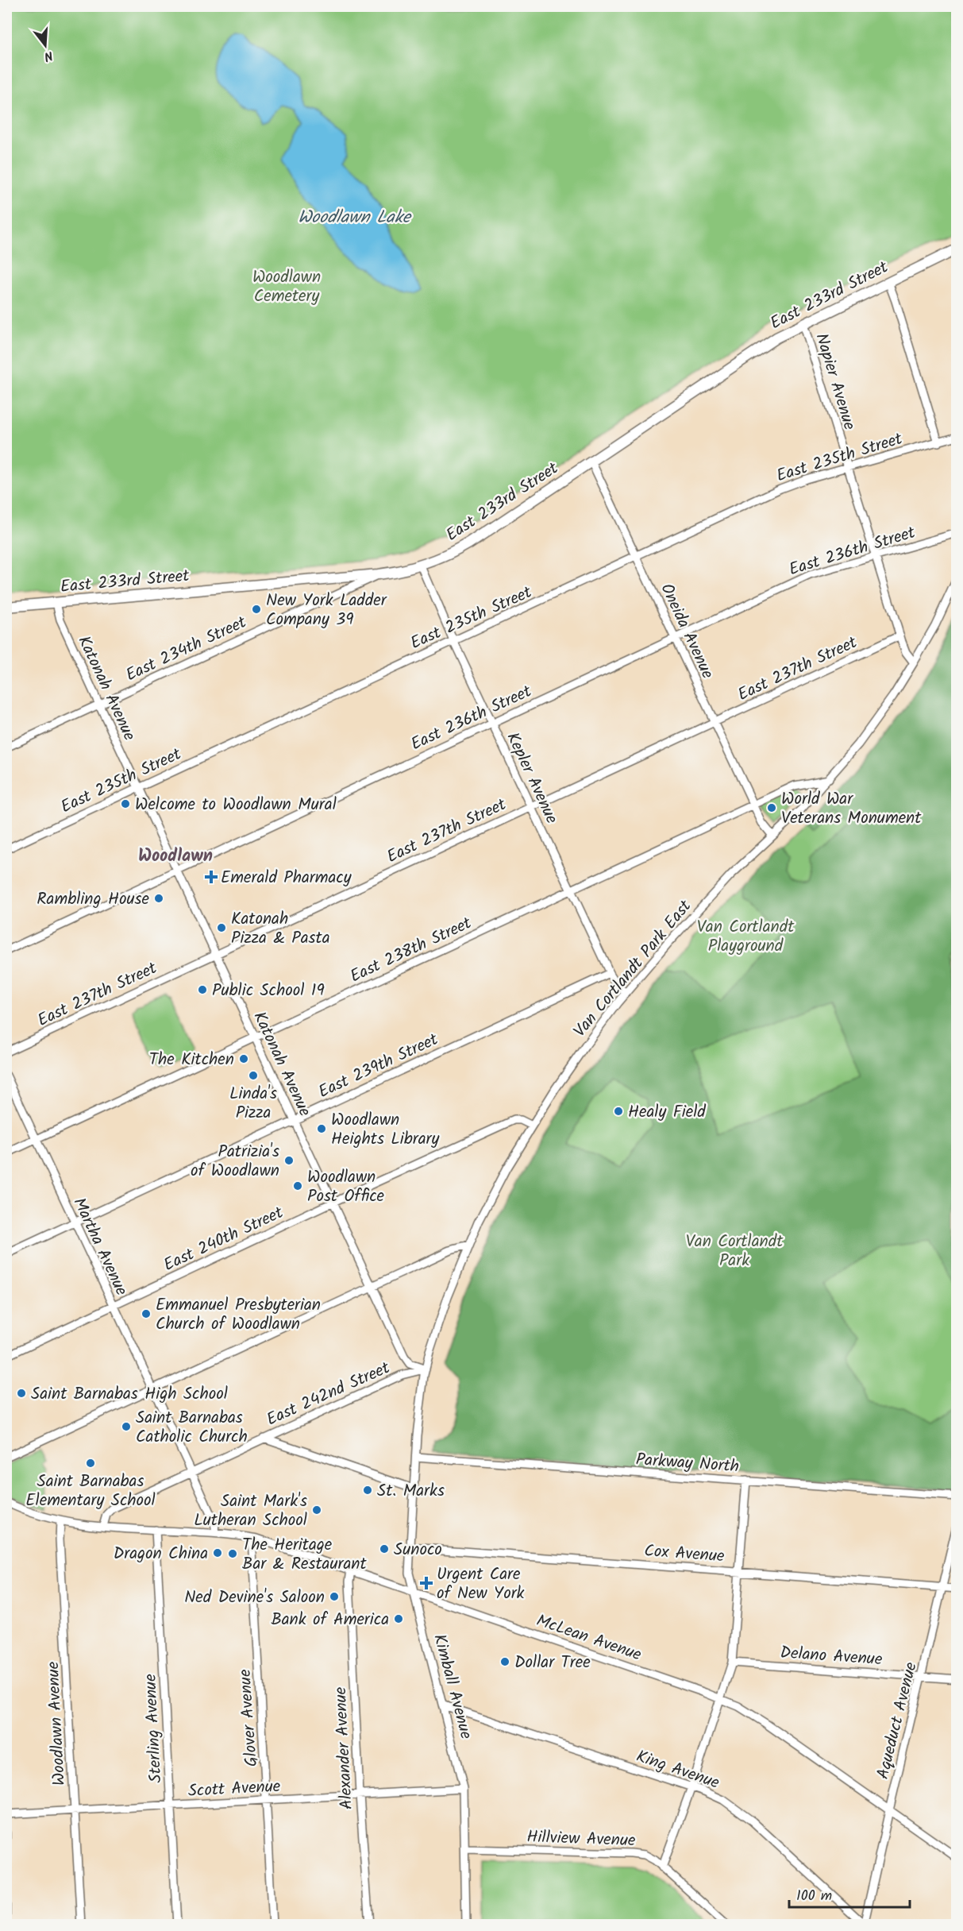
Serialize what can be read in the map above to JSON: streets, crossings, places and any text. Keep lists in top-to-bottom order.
{
  "streets": {
    "main road": ["East 233rd Street"],
    "street": [
      "Napier Avenue",
      "East 235th Street",
      "East 236th Street",
      "Oneida Avenue",
      "East 234th Street",
      "East 237th Street",
      "Katonah Avenue",
      "Kepler Avenue",
      "East 238th Street",
      "Van Cortlandt Park East",
      "East 239th Street",
      "East 240th Street",
      "Martha Avenue",
      "East 242nd Street",
      "Parkway North",
      "Cox Avenue",
      "McLean Avenue",
      "Delano Avenue",
      "Kimball Avenue",
      "Glover Avenue",
      "Aqueduct Avenue",
      "Woodlawn Avenue",
      "Sterling Avenue",
      "Alexander Avenue",
      "King Avenue",
      "Scott Avenue",
      "Hillview Avenue"
    ]
  },
  "crossings": [
    ["East 233rd Street", "Napier Avenue"],
    ["East 233rd Street", "Oneida Avenue"],
    ["East 233rd Street", "East 234th Street"],
    ["East 233rd Street", "Katonah Avenue"],
    ["East 233rd Street", "Kepler Avenue"],
    ["Napier Avenue", "East 235th Street"],
    ["Napier Avenue", "East 236th Street"],
    ["Napier Avenue", "East 237th Street"],
    ["Napier Avenue", "Van Cortlandt Park East"],
    ["East 235th Street", "Oneida Avenue"],
    ["East 235th Street", "Katonah Avenue"],
    ["East 235th Street", "Kepler Avenue"],
    ["East 236th Street", "Oneida Avenue"],
    ["East 236th Street", "Katonah Avenue"],
    ["East 236th Street", "Kepler Avenue"],
    ["Oneida Avenue", "East 237th Street"],
    ["Oneida Avenue", "East 238th Street"],
    ["Oneida Avenue", "Van Cortlandt Park East"],
    ["East 234th Street", "Katonah Avenue"],
    ["East 237th Street", "Katonah Avenue"],
    ["East 237th Street", "Kepler Avenue"],
    ["Katonah Avenue", "East 238th Street"],
    ["Katonah Avenue", "Van Cortlandt Park East"],
    ["Katonah Avenue", "East 239th Street"],
    ["Katonah Avenue", "East 240th Street"],
    ["Katonah Avenue", "East 242nd Street"],
    ["Kepler Avenue", "East 238th Street"],
    ["Kepler Avenue", "East 239th Street"],
    ["East 238th Street", "Van Cortlandt Park East"],
    ["East 238th Street", "Martha Avenue"],
    ["Van Cortlandt Park East", "East 240th Street"],
    ["Van Cortlandt Park East", "East 242nd Street"],
    ["Van Cortlandt Park East", "Parkway North"],
    ["Van Cortlandt Park East", "Kimball Avenue"],
    ["East 239th Street", "Martha Avenue"],
    ["East 240th Street", "Martha Avenue"],
    ["Martha Avenue", "East 242nd Street"],
    ["Martha Avenue", "McLean Avenue"],
    ["East 242nd Street", "McLean Avenue"],
    ["Parkway North", "Kimball Avenue"],
    ["Cox Avenue", "Kimball Avenue"],
    ["Cox Avenue", "Aqueduct Avenue"],
    ["McLean Avenue", "Kimball Avenue"],
    ["McLean Avenue", "Glover Avenue"],
    ["McLean Avenue", "Aqueduct Avenue"],
    ["McLean Avenue", "Woodlawn Avenue"],
    ["McLean Avenue", "Sterling Avenue"],
    ["McLean Avenue", "Alexander Avenue"],
    ["Delano Avenue", "Aqueduct Avenue"],
    ["Kimball Avenue", "King Avenue"],
    ["Kimball Avenue", "Scott Avenue"],
    ["Kimball Avenue", "Hillview Avenue"],
    ["Glover Avenue", "Scott Avenue"],
    ["Aqueduct Avenue", "King Avenue"],
    ["Woodlawn Avenue", "Scott Avenue"],
    ["Sterling Avenue", "Scott Avenue"],
    ["Alexander Avenue", "Scott Avenue"]
  ],
  "districts": ["Woodlawn"],
  "water": ["Woodlawn Lake"],
  "parks": ["Woodlawn Cemetery", "Van Cortlandt Playground", "Van Cortlandt Park"],
  "places": {
    "other": [
      "New York Ladder Company 39",
      "Welcome to Woodlawn Mural",
      "World War Veterans Monument",
      "Rambling House",
      "Katonah Pizza & Pasta",
      "Public School 19",
      "The Kitchen",
      "Linda's Pizza",
      "Healy Field",
      "Woodlawn Heights Library",
      "Patrizia's of Woodlawn",
      "Woodlawn Post Office",
      "Emmanuel Presbyterian Church of Woodlawn",
      "Saint Barnabas High School",
      "Saint Barnabas Catholic Church",
      "Saint Barnabas Elementary School",
      "St. Marks",
      "Saint Mark's Lutheran School",
      "Sunoco",
      "Dragon China",
      "The Heritage Bar & Restaurant",
      "Ned Devine's Saloon",
      "Bank of America",
      "Dollar Tree"
    ],
    "health": ["Emerald Pharmacy", "Urgent Care of New York"]
  },
  "scale_bar": "100 m",
  "north": "bottom"
}
